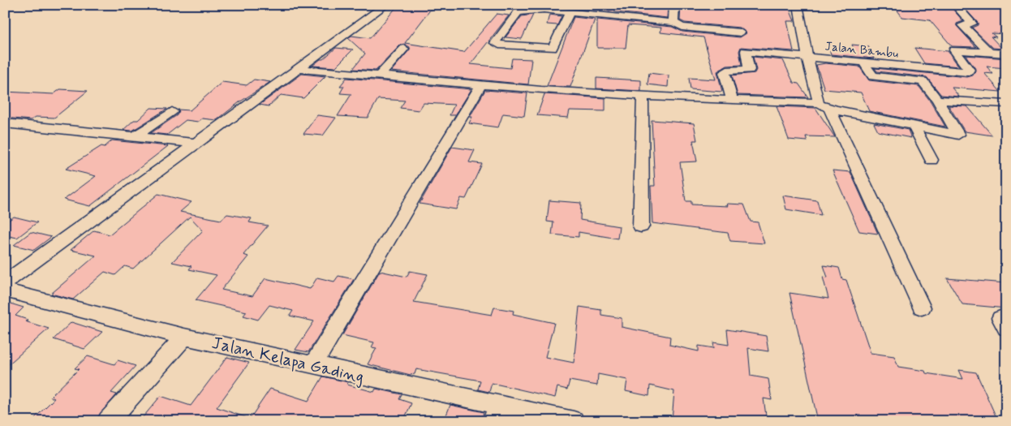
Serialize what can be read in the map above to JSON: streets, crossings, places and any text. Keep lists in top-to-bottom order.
{
  "streets": {
    "street": ["Jalan Bambu", "Jalan Kelapa Gading"]
  }
}
